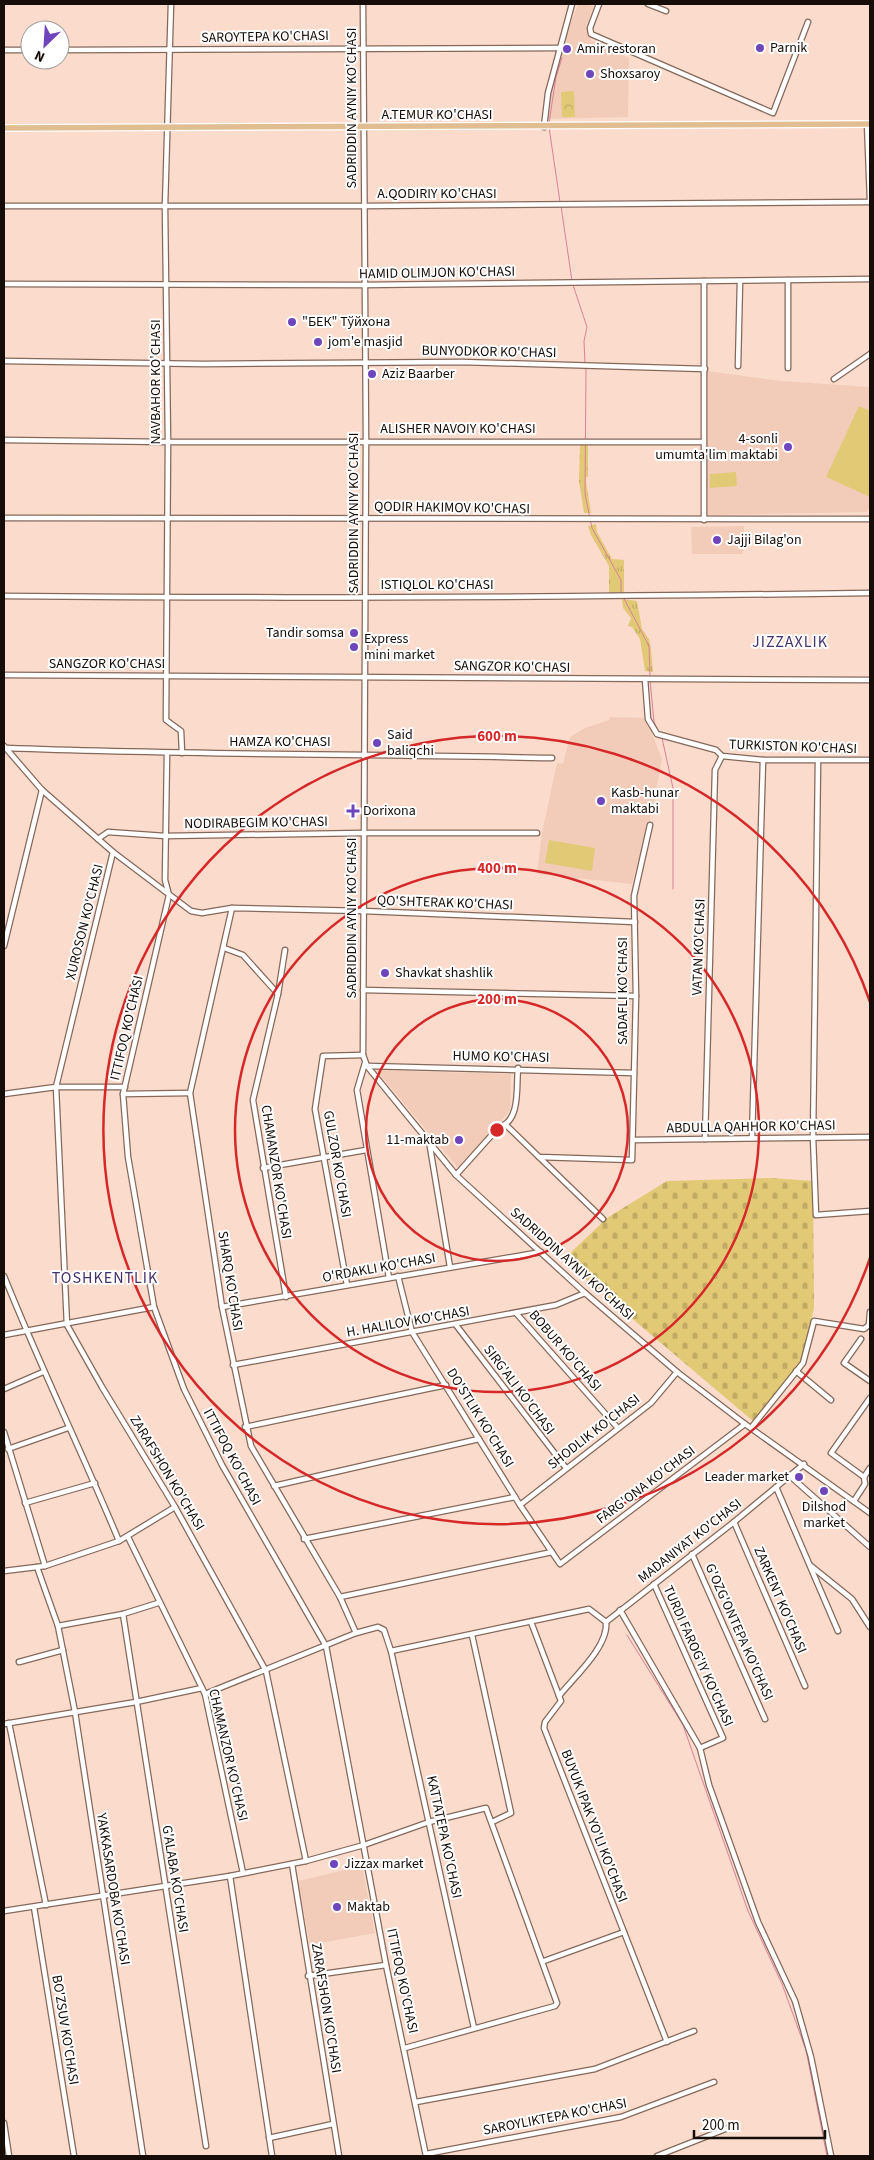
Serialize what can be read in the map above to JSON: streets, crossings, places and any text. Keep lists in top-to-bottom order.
{
  "streets": {
    "main road": ["A.TEMUR KO'CHASI"],
    "street": [
      "SAROYTEPA KO'CHASI",
      "SADRIDDIN AYNIY KO'CHASI",
      "A.QODIRIY KO'CHASI",
      "HAMID OLIMJON KO'CHASI",
      "BUNYODKOR KO'CHASI",
      "NAVBAHOR KO'CHASI",
      "ALISHER NAVOIY KO'CHASI",
      "QODIR HAKIMOV KO'CHASI",
      "ISTIQLOL KO'CHASI",
      "SANGZOR KO'CHASI",
      "HAMZA KO'CHASI",
      "TURKISTON KO'CHASI",
      "NODIRABEGIM KO'CHASI",
      "QO'SHTERAK KO'CHASI",
      "XUROSON KO'CHASI",
      "VATAN KO'CHASI",
      "SADAFLI KO'CHASI",
      "ITTIFOQ KO'CHASI",
      "HUMO KO'CHASI",
      "ABDULLA QAHHOR KO'CHASI",
      "GULZOR KO'CHASI",
      "CHAMANZOR KO'CHASI",
      "O'RDAKLI KO'CHASI",
      "SHARQ KO'CHASI",
      "H. HALILOV KO'CHASI",
      "BOBUR KO'CHASI",
      "SIRG'ALI KO'CHASI",
      "DO'STLIK KO'CHASI",
      "SHODLIK KO'CHASI",
      "ZARAFSHON KO'CHASI",
      "FARG'ONA KO'CHASI",
      "MADANIYAT KO'CHASI",
      "ZARKENT KO'CHASI",
      "G'OZG'ONTEPA KO'CHASI",
      "TURDI FAROG'IY KO'CHASI",
      "BUYUK IPAK YO'LI KO'CHASI",
      "KATTATEPA KO'CHASI",
      "G'ALABA KO'CHASI",
      "YAKKASARDOBA KO'CHASI",
      "BO'ZSUV KO'CHASI",
      "SAROYLIKTEPA KO'CHASI"
    ]
  },
  "crossings": [
    ["SAROYTEPA KO'CHASI", "SADRIDDIN AYNIY KO'CHASI"],
    ["SAROYTEPA KO'CHASI", "NAVBAHOR KO'CHASI"],
    ["SADRIDDIN AYNIY KO'CHASI", "A.TEMUR KO'CHASI"],
    ["SADRIDDIN AYNIY KO'CHASI", "A.QODIRIY KO'CHASI"],
    ["SADRIDDIN AYNIY KO'CHASI", "HAMID OLIMJON KO'CHASI"],
    ["SADRIDDIN AYNIY KO'CHASI", "BUNYODKOR KO'CHASI"],
    ["SADRIDDIN AYNIY KO'CHASI", "ALISHER NAVOIY KO'CHASI"],
    ["SADRIDDIN AYNIY KO'CHASI", "QODIR HAKIMOV KO'CHASI"],
    ["SADRIDDIN AYNIY KO'CHASI", "ISTIQLOL KO'CHASI"],
    ["SADRIDDIN AYNIY KO'CHASI", "SANGZOR KO'CHASI"],
    ["SADRIDDIN AYNIY KO'CHASI", "HAMZA KO'CHASI"],
    ["SADRIDDIN AYNIY KO'CHASI", "NODIRABEGIM KO'CHASI"],
    ["SADRIDDIN AYNIY KO'CHASI", "QO'SHTERAK KO'CHASI"],
    ["SADRIDDIN AYNIY KO'CHASI", "HUMO KO'CHASI"],
    ["SADRIDDIN AYNIY KO'CHASI", "GULZOR KO'CHASI"],
    ["SADRIDDIN AYNIY KO'CHASI", "O'RDAKLI KO'CHASI"],
    ["SADRIDDIN AYNIY KO'CHASI", "H. HALILOV KO'CHASI"],
    ["SADRIDDIN AYNIY KO'CHASI", "SHODLIK KO'CHASI"],
    ["SADRIDDIN AYNIY KO'CHASI", "FARG'ONA KO'CHASI"],
    ["SADRIDDIN AYNIY KO'CHASI", "MADANIYAT KO'CHASI"],
    ["A.TEMUR KO'CHASI", "NAVBAHOR KO'CHASI"],
    ["A.QODIRIY KO'CHASI", "NAVBAHOR KO'CHASI"],
    ["HAMID OLIMJON KO'CHASI", "NAVBAHOR KO'CHASI"],
    ["BUNYODKOR KO'CHASI", "NAVBAHOR KO'CHASI"],
    ["NAVBAHOR KO'CHASI", "ALISHER NAVOIY KO'CHASI"],
    ["NAVBAHOR KO'CHASI", "QODIR HAKIMOV KO'CHASI"],
    ["NAVBAHOR KO'CHASI", "ISTIQLOL KO'CHASI"],
    ["NAVBAHOR KO'CHASI", "SANGZOR KO'CHASI"],
    ["NAVBAHOR KO'CHASI", "HAMZA KO'CHASI"],
    ["SANGZOR KO'CHASI", "TURKISTON KO'CHASI"],
    ["HAMZA KO'CHASI", "XUROSON KO'CHASI"],
    ["HAMZA KO'CHASI", "ITTIFOQ KO'CHASI"],
    ["TURKISTON KO'CHASI", "VATAN KO'CHASI"],
    ["NODIRABEGIM KO'CHASI", "XUROSON KO'CHASI"],
    ["NODIRABEGIM KO'CHASI", "ITTIFOQ KO'CHASI"],
    ["QO'SHTERAK KO'CHASI", "XUROSON KO'CHASI"],
    ["QO'SHTERAK KO'CHASI", "SADAFLI KO'CHASI"],
    ["QO'SHTERAK KO'CHASI", "ITTIFOQ KO'CHASI"],
    ["QO'SHTERAK KO'CHASI", "SHARQ KO'CHASI"],
    ["XUROSON KO'CHASI", "ZARAFSHON KO'CHASI"],
    ["VATAN KO'CHASI", "ABDULLA QAHHOR KO'CHASI"],
    ["SADAFLI KO'CHASI", "HUMO KO'CHASI"],
    ["SADAFLI KO'CHASI", "ABDULLA QAHHOR KO'CHASI"],
    ["ITTIFOQ KO'CHASI", "SAROYLIKTEPA KO'CHASI"],
    ["GULZOR KO'CHASI", "O'RDAKLI KO'CHASI"],
    ["CHAMANZOR KO'CHASI", "O'RDAKLI KO'CHASI"],
    ["O'RDAKLI KO'CHASI", "SHARQ KO'CHASI"],
    ["O'RDAKLI KO'CHASI", "DO'STLIK KO'CHASI"],
    ["SHARQ KO'CHASI", "H. HALILOV KO'CHASI"],
    ["SHARQ KO'CHASI", "KATTATEPA KO'CHASI"],
    ["H. HALILOV KO'CHASI", "BOBUR KO'CHASI"],
    ["H. HALILOV KO'CHASI", "SIRG'ALI KO'CHASI"],
    ["H. HALILOV KO'CHASI", "DO'STLIK KO'CHASI"],
    ["BOBUR KO'CHASI", "SHODLIK KO'CHASI"],
    ["SIRG'ALI KO'CHASI", "SHODLIK KO'CHASI"],
    ["DO'STLIK KO'CHASI", "SHODLIK KO'CHASI"],
    ["DO'STLIK KO'CHASI", "FARG'ONA KO'CHASI"],
    ["MADANIYAT KO'CHASI", "ZARKENT KO'CHASI"],
    ["MADANIYAT KO'CHASI", "G'OZG'ONTEPA KO'CHASI"],
    ["MADANIYAT KO'CHASI", "TURDI FAROG'IY KO'CHASI"]
  ],
  "districts": ["JIZZAXLIK", "TOSHKENTLIK"],
  "places": {
    "other": [
      "Parnik",
      "Amir restoran",
      "Shoxsaroy",
      "\"БЕК\" Тўйхона",
      "jom'e masjid",
      "Aziz Baarber",
      "4-sonli umumta'lim maktabi",
      "Jajji Bilag'on",
      "Tandir somsa",
      "Express mini market",
      "Said baliqchi",
      "Kasb-hunar maktabi",
      "Shavkat shashlik",
      "11-maktab",
      "Leader market",
      "Dilshod market",
      "Jizzax market",
      "Maktab"
    ],
    "health": ["Dorixona"]
  },
  "scale_bar": "200 m",
  "north": "bottom left",
  "rings": ["600 m", "400 m", "200 m"]
}
